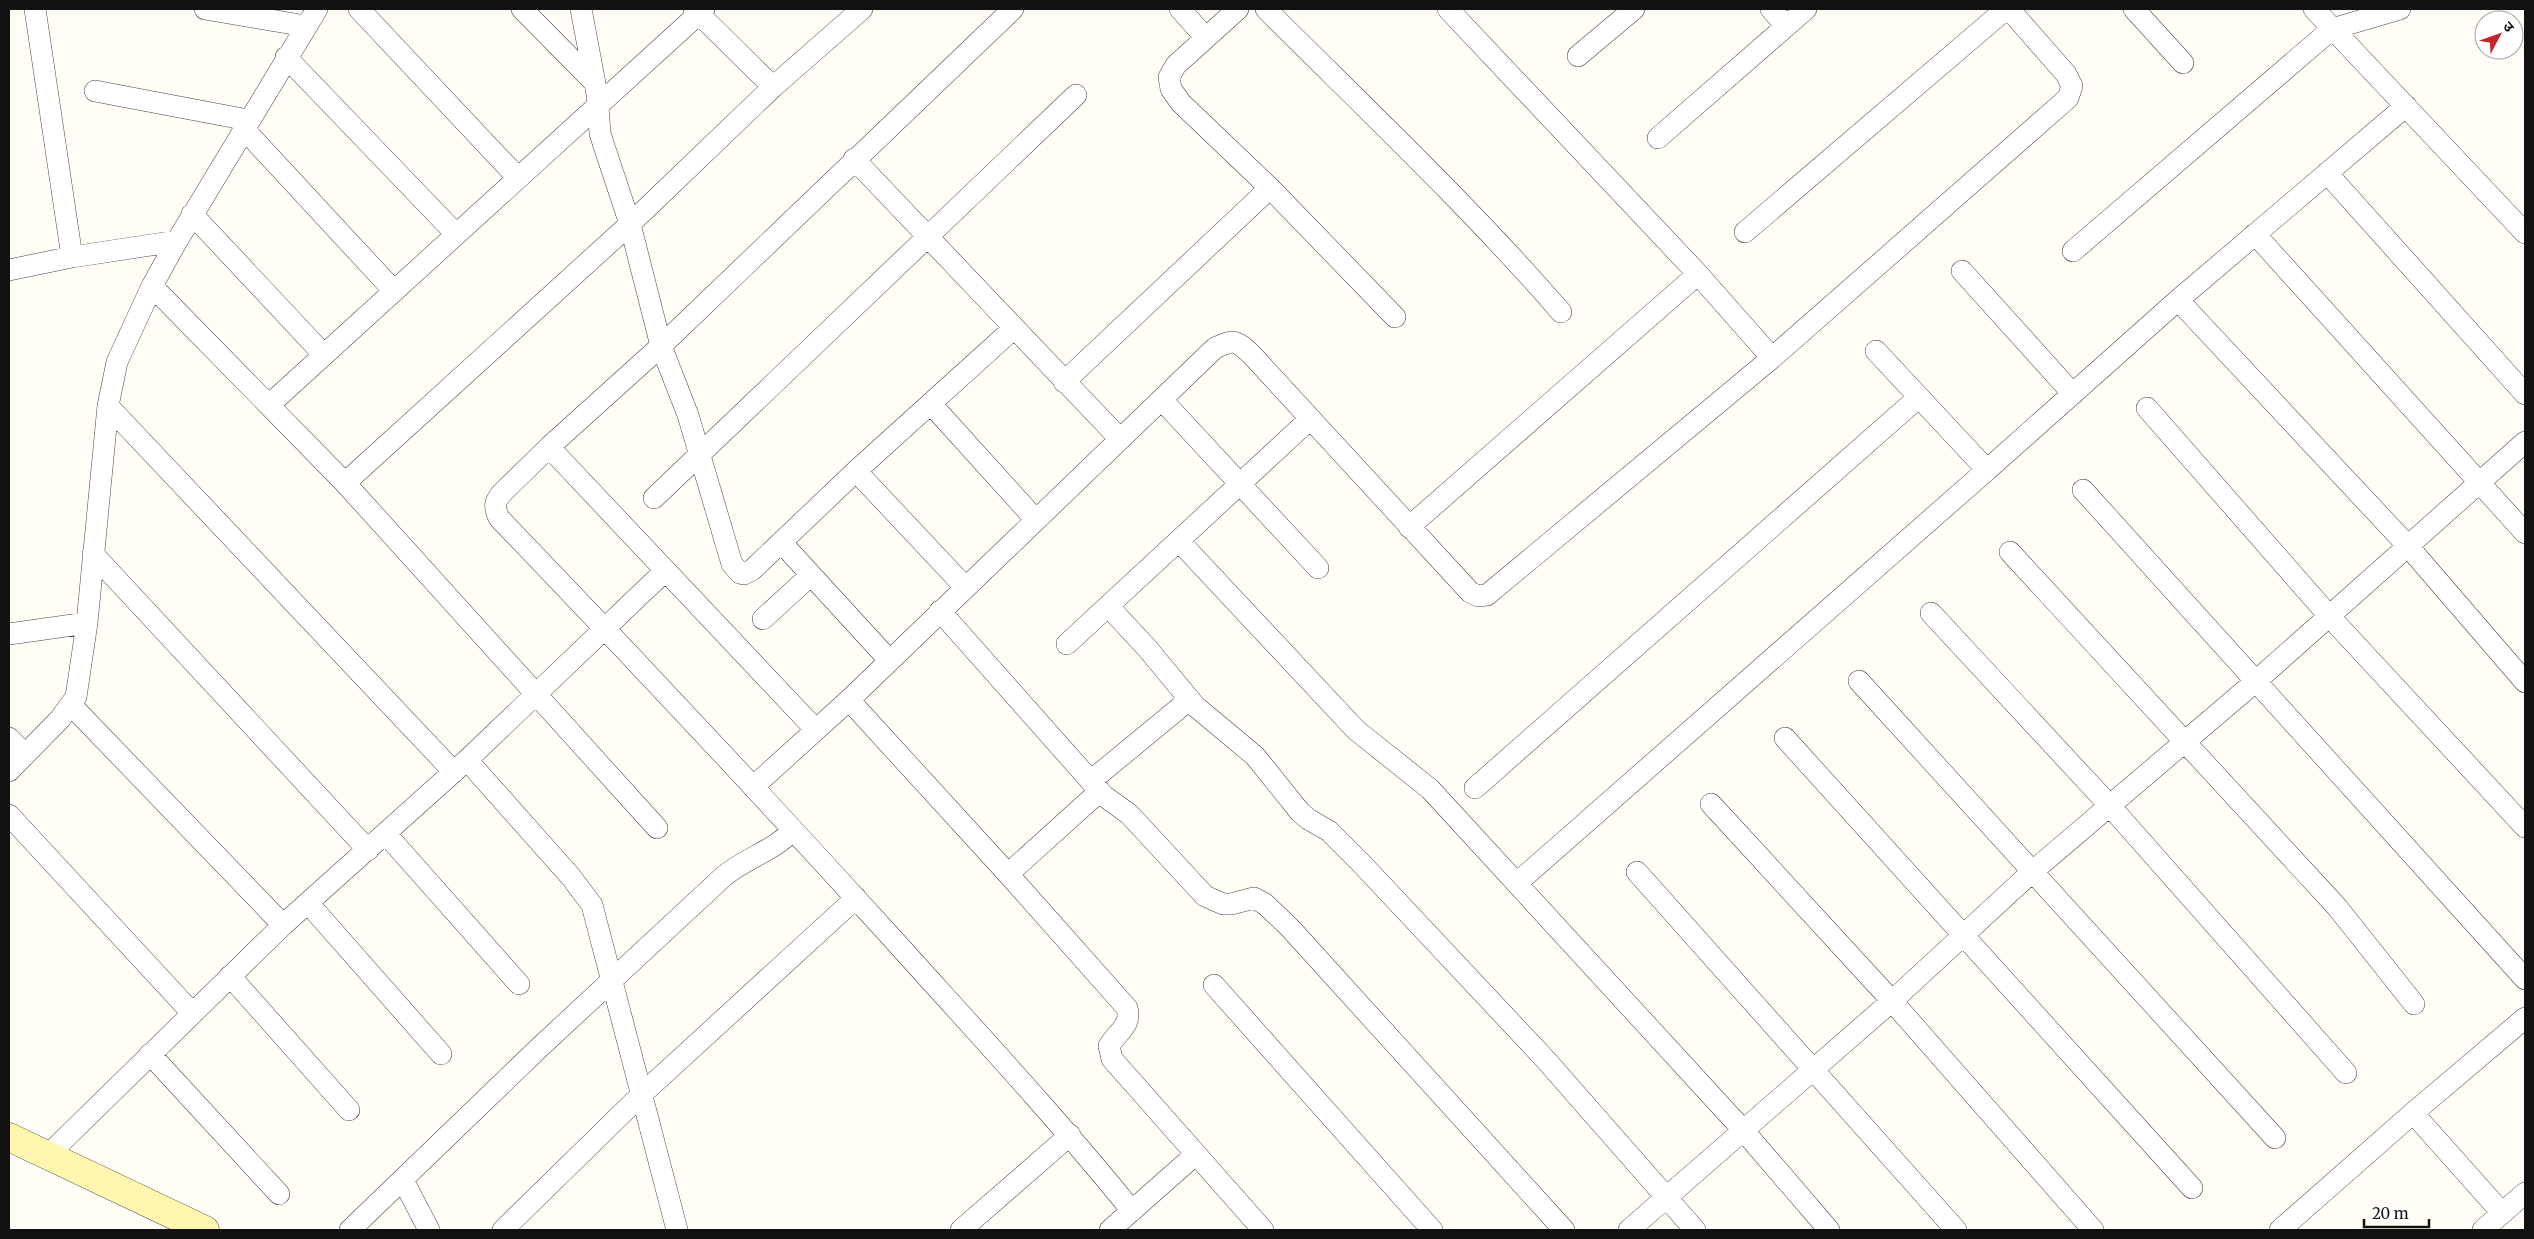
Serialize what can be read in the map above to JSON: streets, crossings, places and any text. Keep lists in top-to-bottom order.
{
  "scale_bar": "20 m",
  "north": "top right"
}
